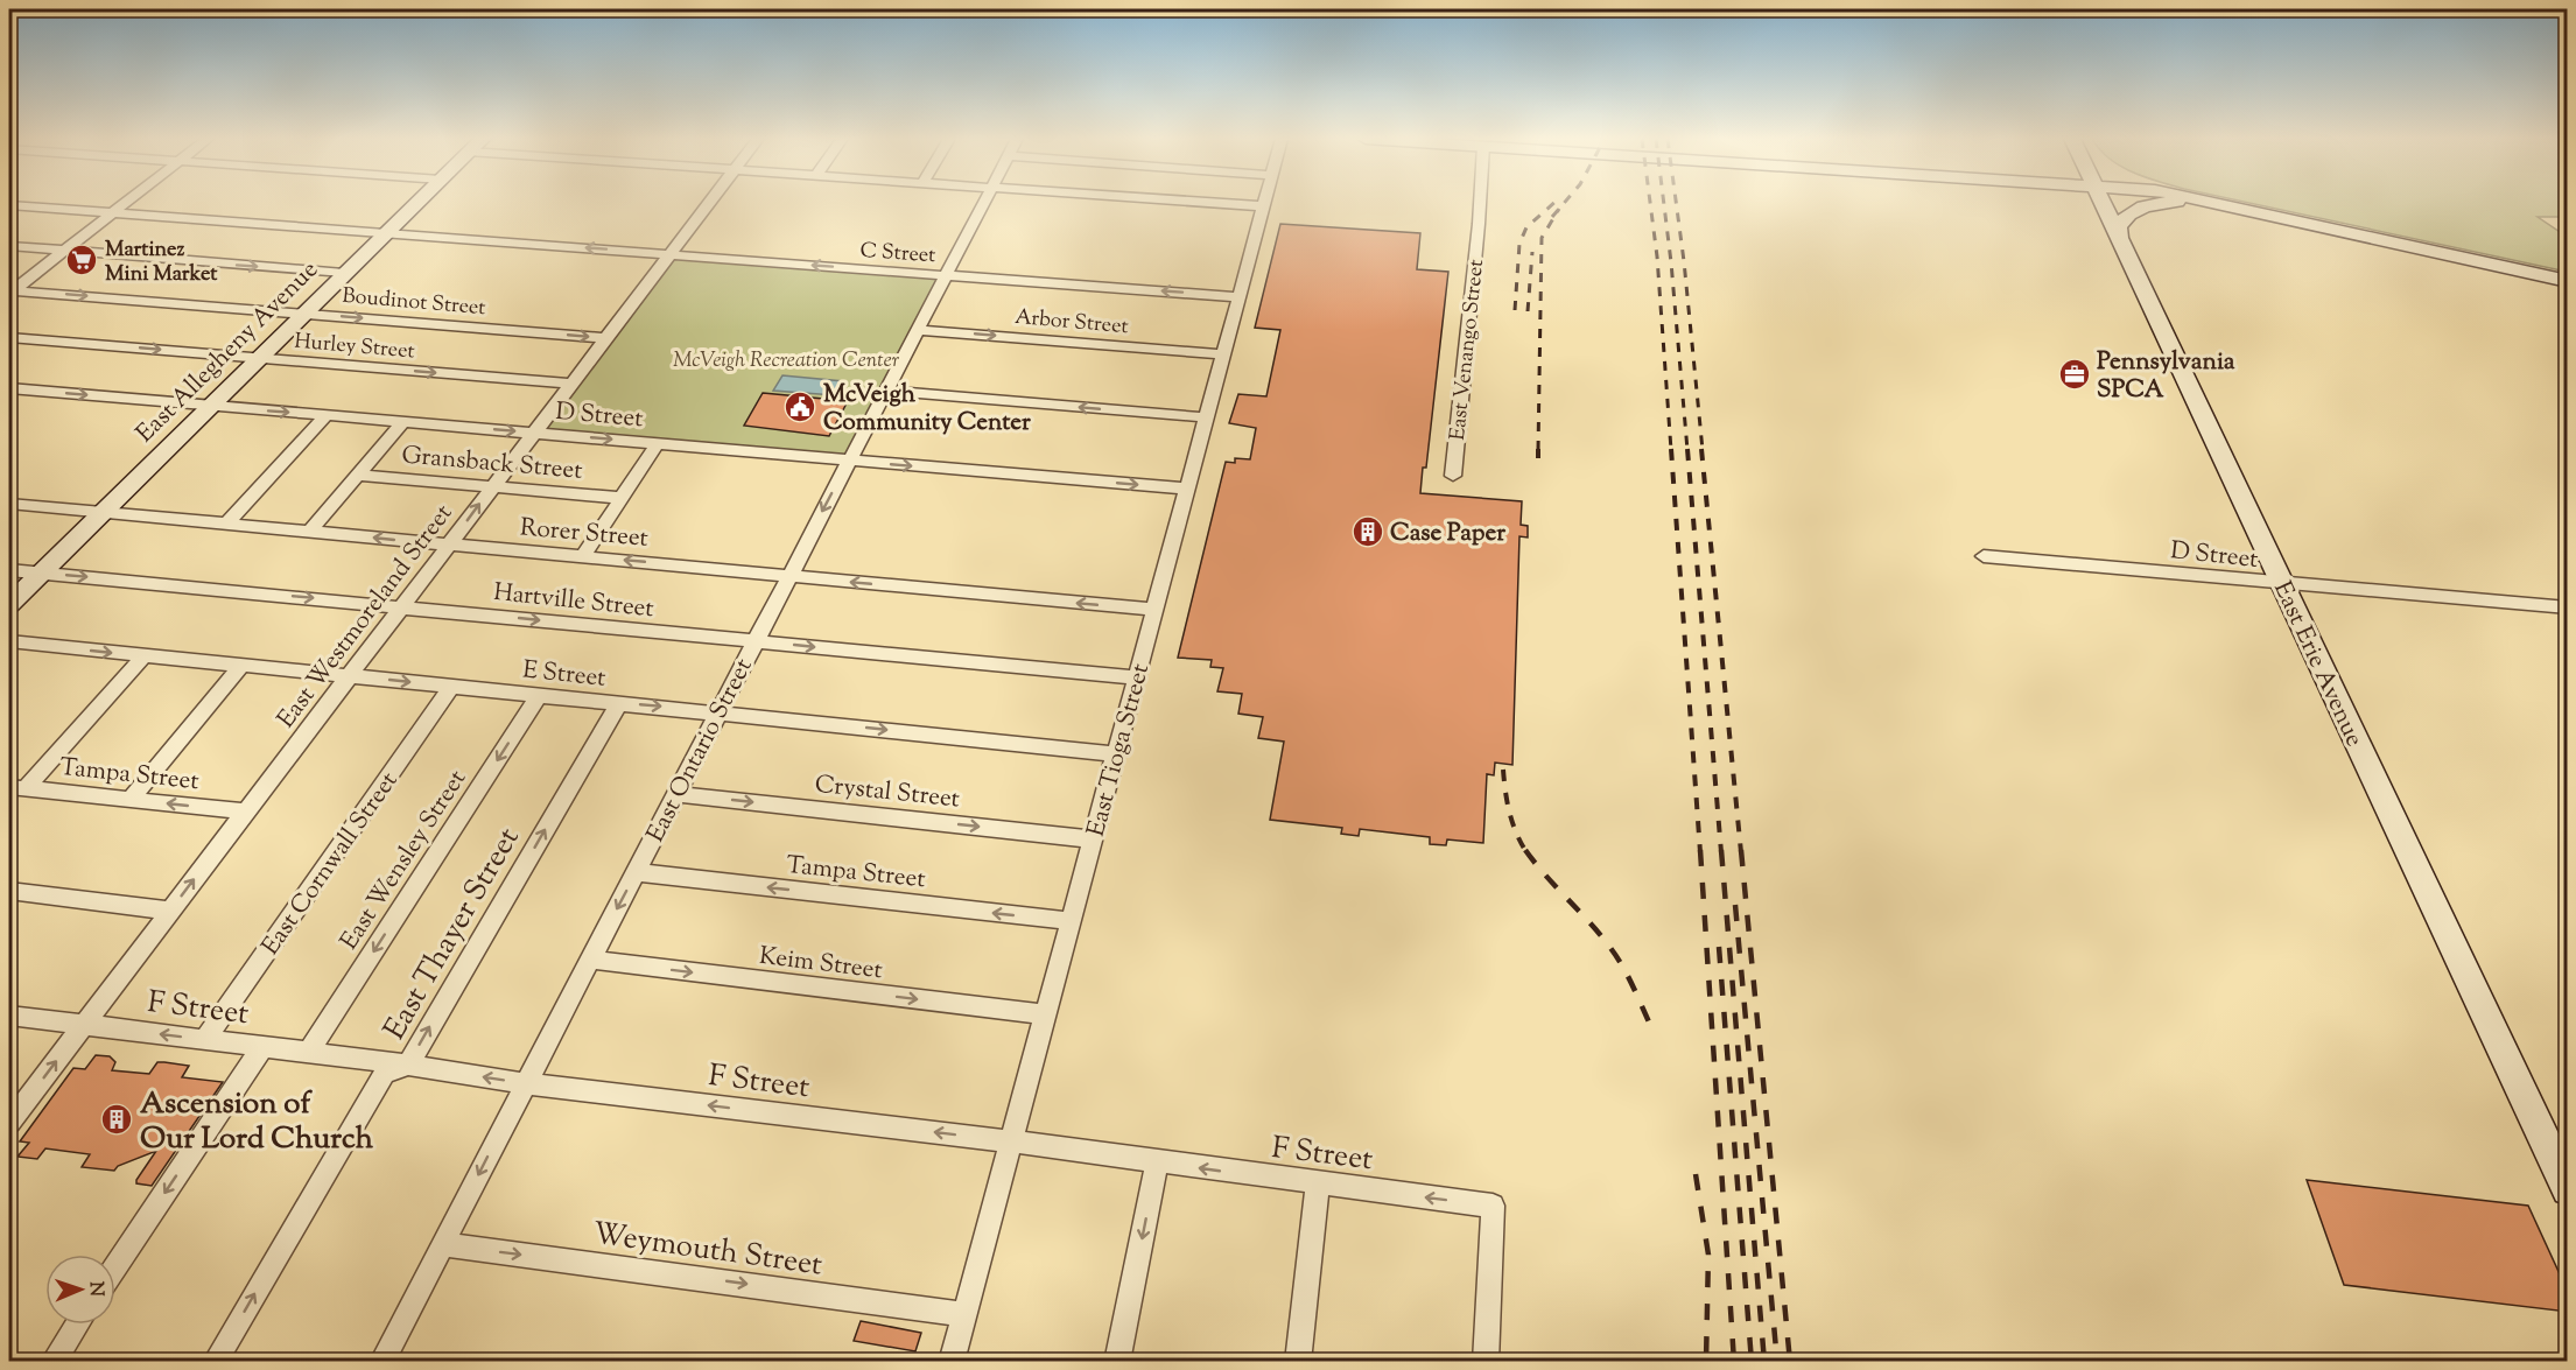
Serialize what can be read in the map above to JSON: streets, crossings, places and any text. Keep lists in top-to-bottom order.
{
  "streets": {
    "main road": ["East Allegheny Avenue", "East Erie Avenue"],
    "street": [
      "C Street",
      "Boudinot Street",
      "Arbor Street",
      "Hurley Street",
      "East Venango Street",
      "D Street",
      "Gransback Street",
      "Rorer Street",
      "Hartville Street",
      "East Westmoreland Street",
      "E Street",
      "East Ontario Street",
      "East Tioga Street",
      "Tampa Street",
      "Crystal Street",
      "East Wensley Street",
      "East Cornwall Street",
      "East Thayer Street",
      "Keim Street",
      "F Street",
      "Weymouth Street"
    ]
  },
  "crossings": [
    ["C Street", "East Allegheny Avenue"],
    ["C Street", "East Westmoreland Street"],
    ["C Street", "East Ontario Street"],
    ["C Street", "East Tioga Street"],
    ["Boudinot Street", "East Allegheny Avenue"],
    ["Boudinot Street", "East Westmoreland Street"],
    ["Arbor Street", "East Ontario Street"],
    ["Arbor Street", "East Tioga Street"],
    ["Hurley Street", "East Allegheny Avenue"],
    ["Hurley Street", "East Westmoreland Street"],
    ["East Allegheny Avenue", "D Street"],
    ["East Allegheny Avenue", "Rorer Street"],
    ["East Allegheny Avenue", "Hartville Street"],
    ["D Street", "East Westmoreland Street"],
    ["D Street", "East Erie Avenue"],
    ["D Street", "East Ontario Street"],
    ["D Street", "East Tioga Street"],
    ["Gransback Street", "East Westmoreland Street"],
    ["Rorer Street", "East Westmoreland Street"],
    ["Rorer Street", "East Ontario Street"],
    ["Rorer Street", "East Tioga Street"],
    ["Hartville Street", "East Westmoreland Street"],
    ["Hartville Street", "East Ontario Street"],
    ["Hartville Street", "East Tioga Street"],
    ["East Westmoreland Street", "E Street"],
    ["East Westmoreland Street", "Tampa Street"],
    ["East Westmoreland Street", "F Street"],
    ["E Street", "East Ontario Street"],
    ["E Street", "East Tioga Street"],
    ["E Street", "East Wensley Street"],
    ["E Street", "East Cornwall Street"],
    ["E Street", "East Thayer Street"],
    ["East Ontario Street", "Tampa Street"],
    ["East Ontario Street", "Crystal Street"],
    ["East Ontario Street", "Keim Street"],
    ["East Ontario Street", "F Street"],
    ["East Ontario Street", "Weymouth Street"],
    ["East Tioga Street", "Tampa Street"],
    ["East Tioga Street", "Crystal Street"],
    ["East Tioga Street", "Keim Street"],
    ["East Tioga Street", "F Street"],
    ["East Tioga Street", "Weymouth Street"],
    ["East Wensley Street", "F Street"],
    ["East Cornwall Street", "F Street"],
    ["East Thayer Street", "F Street"]
  ],
  "one_way": [
    "Rorer Street",
    "Hartville Street",
    "E Street",
    "Tampa Street",
    "Crystal Street",
    "East Wensley Street",
    "Keim Street",
    "F Street",
    "Weymouth Street"
  ],
  "parks": ["McVeigh Recreation Center"],
  "places": {
    "supermarket": ["Martinez Mini Market"],
    "office": ["Pennsylvania SPCA"],
    "public building": ["McVeigh Community Center"],
    "building": ["Case Paper", "Ascension of Our Lord Church"]
  },
  "north": "right"
}
